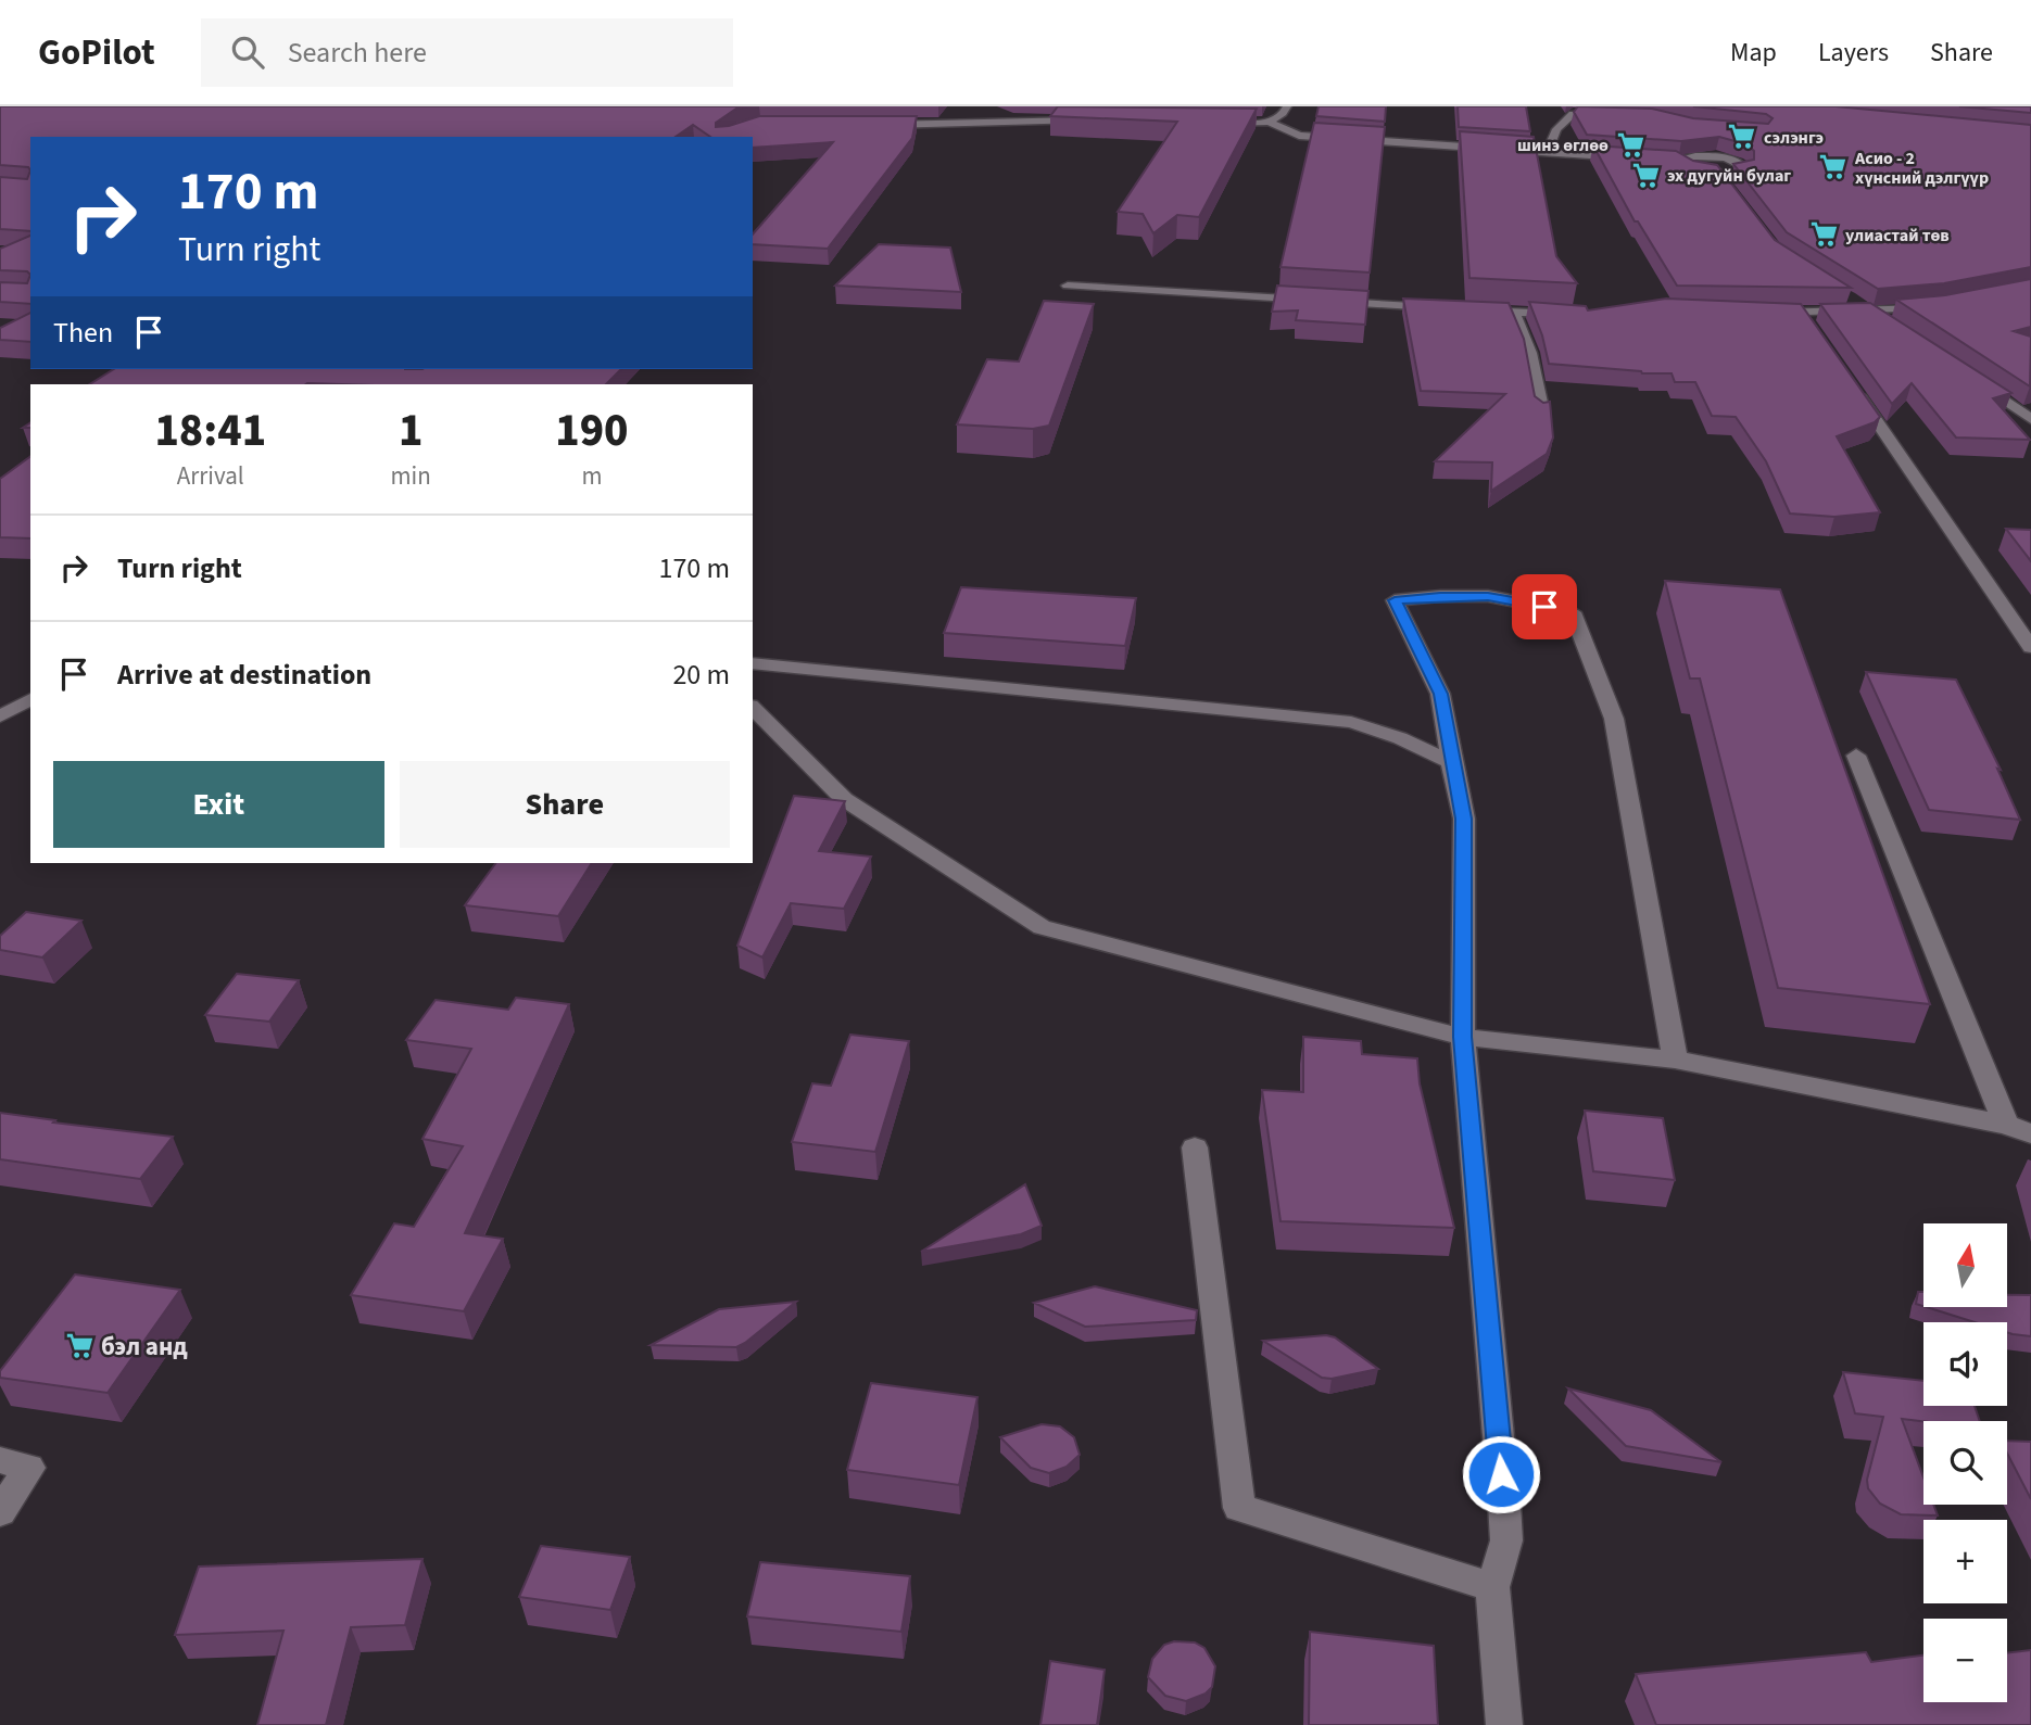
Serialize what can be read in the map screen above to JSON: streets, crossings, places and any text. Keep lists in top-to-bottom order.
{
  "places": {
    "supermarket": [
      "сэлэнгэ",
      "шинэ өглөө",
      "Асио - 2 хүнсний дэлгүүр",
      "эх дугуйн булаг",
      "улиастай төв",
      "бэл анд"
    ]
  },
  "north": "top",
  "page": {
    "header": "GoPilot",
    "search": "Search here",
    "nav": ["Map", "Layers", "Share"],
    "turn": ["170 m", "Turn right"],
    "then": "Then",
    "eta": [
      "18:41",
      "Arrival",
      "1",
      "min",
      "190",
      "m"
    ],
    "list": [
      {
        "name": "Turn right",
        "value": "170 m"
      },
      {
        "name": "Arrive at destination",
        "value": "20 m"
      }
    ],
    "buttons": ["Exit", "Share"],
    "map_buttons": ["+", "−"]
  }
}
